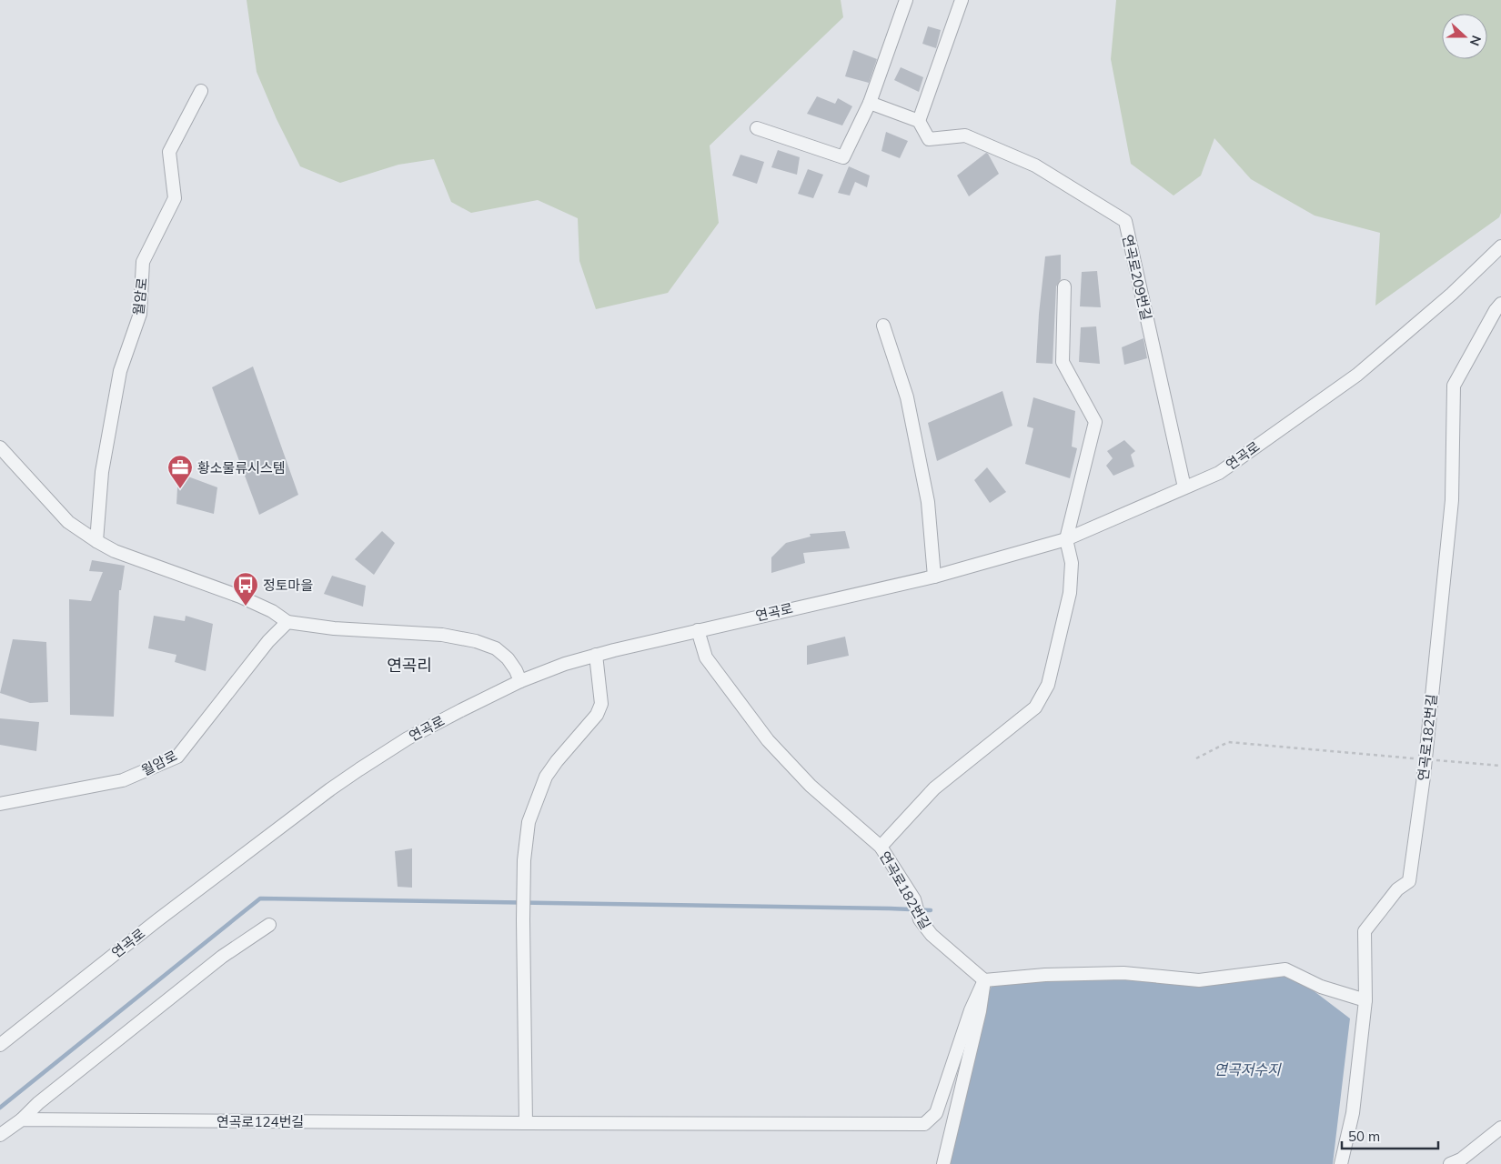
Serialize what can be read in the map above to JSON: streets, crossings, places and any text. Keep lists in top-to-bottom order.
{
  "streets": {
    "street": [
      "연곡로209번길",
      "월암로",
      "연곡로",
      "연곡로182번길",
      "연곡로124번길"
    ]
  },
  "crossings": [
    ["연곡로209번길", "연곡로"],
    ["연곡로", "연곡로182번길"],
    ["연곡로182번길", "연곡로124번길"]
  ],
  "districts": ["연곡리"],
  "water": ["연곡저수지"],
  "places": {
    "office": ["황소물류시스템"],
    "bus stop": ["정토마을"]
  },
  "scale_bar": "50 m",
  "north": "right"
}
